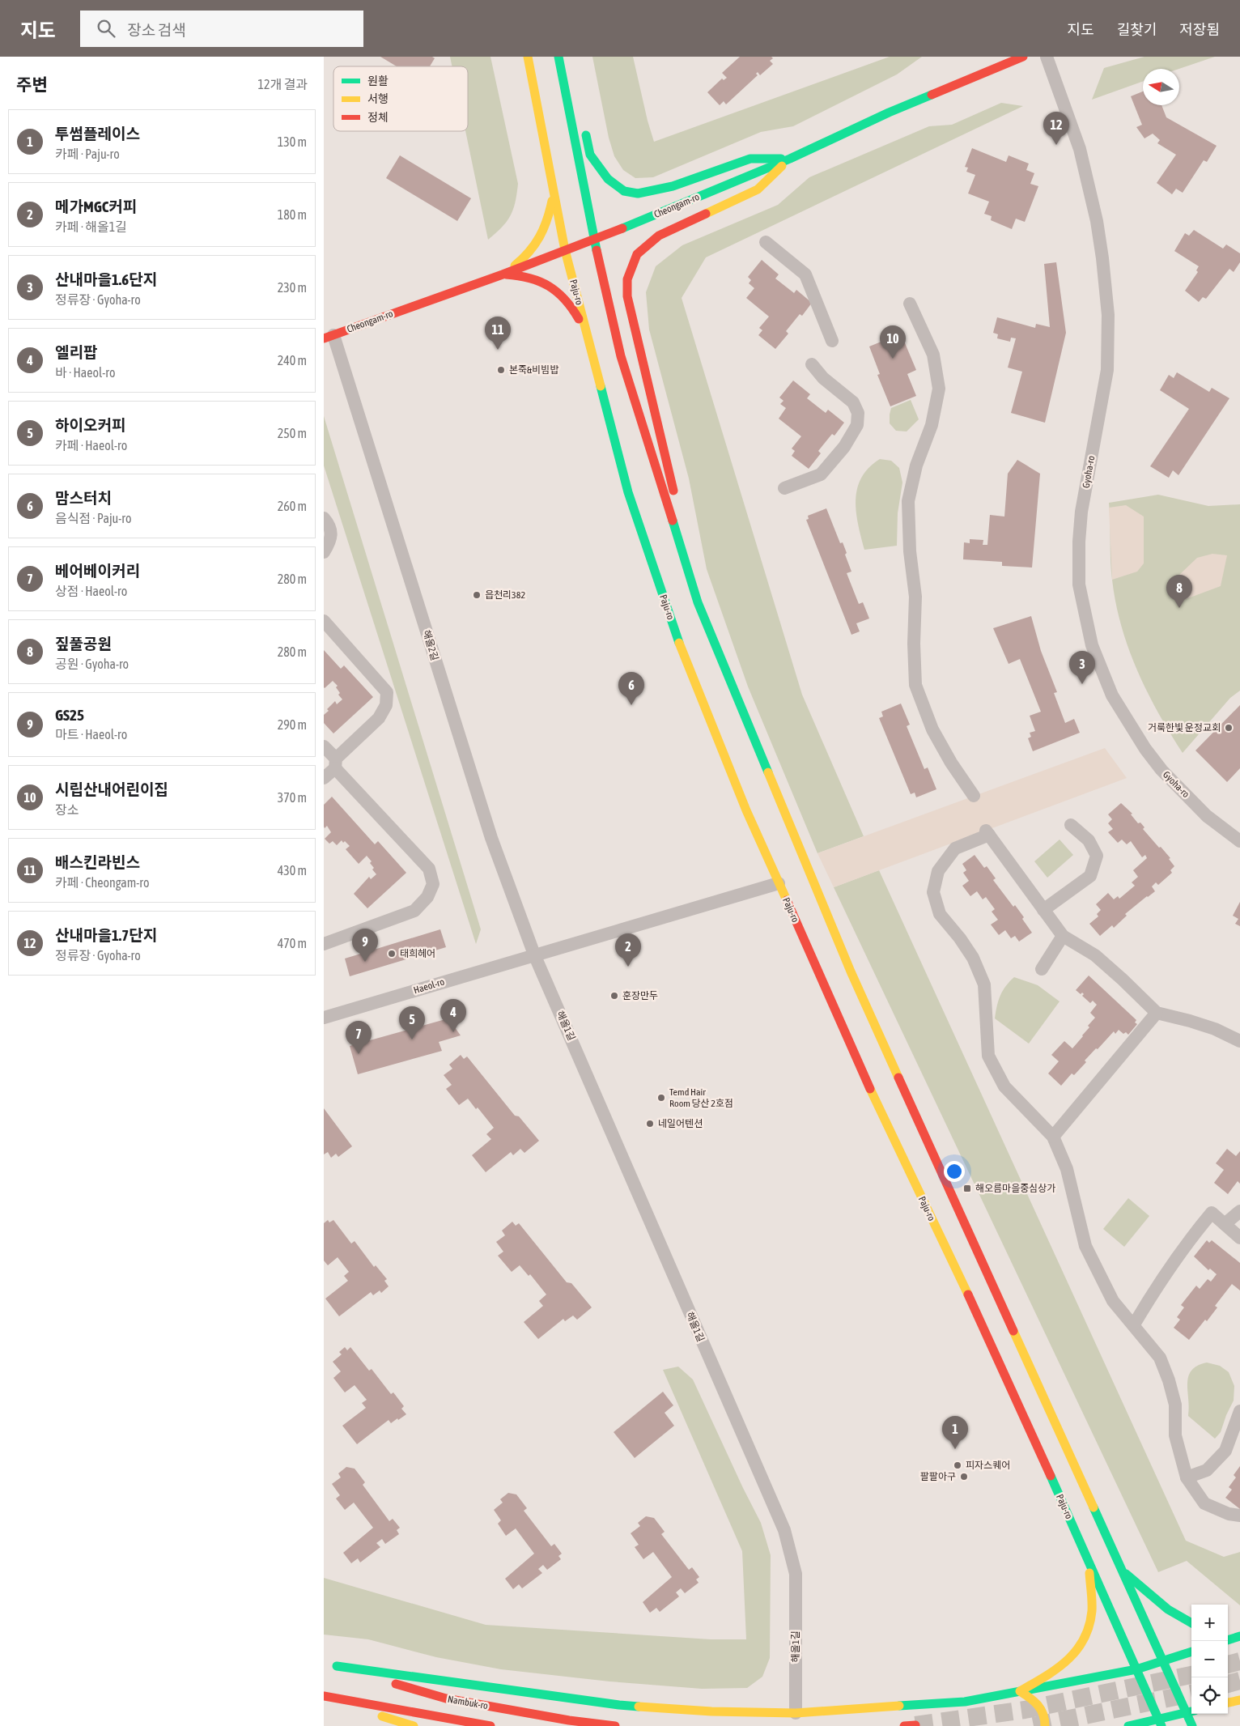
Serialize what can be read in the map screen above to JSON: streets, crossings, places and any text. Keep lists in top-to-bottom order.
{
  "streets": {
    "main road": ["Cheongam-ro", "Paju-ro", "Nambuk-ro"],
    "street": [
      "Gyoha-ro",
      "해올2길",
      "Haeol-ro",
      "해올1길"
    ]
  },
  "crossings": [
    ["Cheongam-ro", "Paju-ro"],
    ["Cheongam-ro", "해올2길"],
    ["Paju-ro", "Haeol-ro"],
    ["해올2길", "Haeol-ro"],
    ["해올2길", "해올1길"],
    ["Haeol-ro", "해올1길"],
    ["해올1길", "Nambuk-ro"]
  ],
  "places": {
    "other": [
      "본죽&비빔밥",
      "읍천리382",
      "거룩한빛 운정교회",
      "태희헤어",
      "훈장만두",
      "Temd Hair Room 당산 2호점",
      "네일어텐션",
      "피자스퀘어",
      "팔팔아구"
    ],
    "transit": ["해오름마을중심상가"]
  },
  "legend": ["원활", "서행", "정체"],
  "north": "left",
  "page": {
    "header": "지도",
    "search": "장소 검색",
    "nav": ["지도", "길찾기", "저장됨"],
    "heading": ["주변", "12개 결과"],
    "list": [
      {
        "mark": "1",
        "name": "투썸플레이스",
        "note": "카페 · Paju-ro",
        "value": "130 m"
      },
      {
        "mark": "2",
        "name": "메가MGC커피",
        "note": "카페 · 해올1길",
        "value": "180 m"
      },
      {
        "mark": "3",
        "name": "산내마을1.6단지",
        "note": "정류장 · Gyoha-ro",
        "value": "230 m"
      },
      {
        "mark": "4",
        "name": "엘리팝",
        "note": "바 · Haeol-ro",
        "value": "240 m"
      },
      {
        "mark": "5",
        "name": "하이오커피",
        "note": "카페 · Haeol-ro",
        "value": "250 m"
      },
      {
        "mark": "6",
        "name": "맘스터치",
        "note": "음식점 · Paju-ro",
        "value": "260 m"
      },
      {
        "mark": "7",
        "name": "베어베이커리",
        "note": "상점 · Haeol-ro",
        "value": "280 m"
      },
      {
        "mark": "8",
        "name": "짚풀공원",
        "note": "공원 · Gyoha-ro",
        "value": "280 m"
      },
      {
        "mark": "9",
        "name": "GS25",
        "note": "마트 · Haeol-ro",
        "value": "290 m"
      },
      {
        "mark": "10",
        "name": "시립산내어린이집",
        "note": "장소",
        "value": "370 m"
      },
      {
        "mark": "11",
        "name": "배스킨라빈스",
        "note": "카페 · Cheongam-ro",
        "value": "430 m"
      },
      {
        "mark": "12",
        "name": "산내마을1.7단지",
        "note": "정류장 · Gyoha-ro",
        "value": "470 m"
      }
    ],
    "pins": [
      "12",
      "11",
      "10",
      "8",
      "3",
      "6",
      "9",
      "2",
      "4",
      "5",
      "7",
      "1"
    ],
    "map_buttons": ["+", "−"]
  }
}
